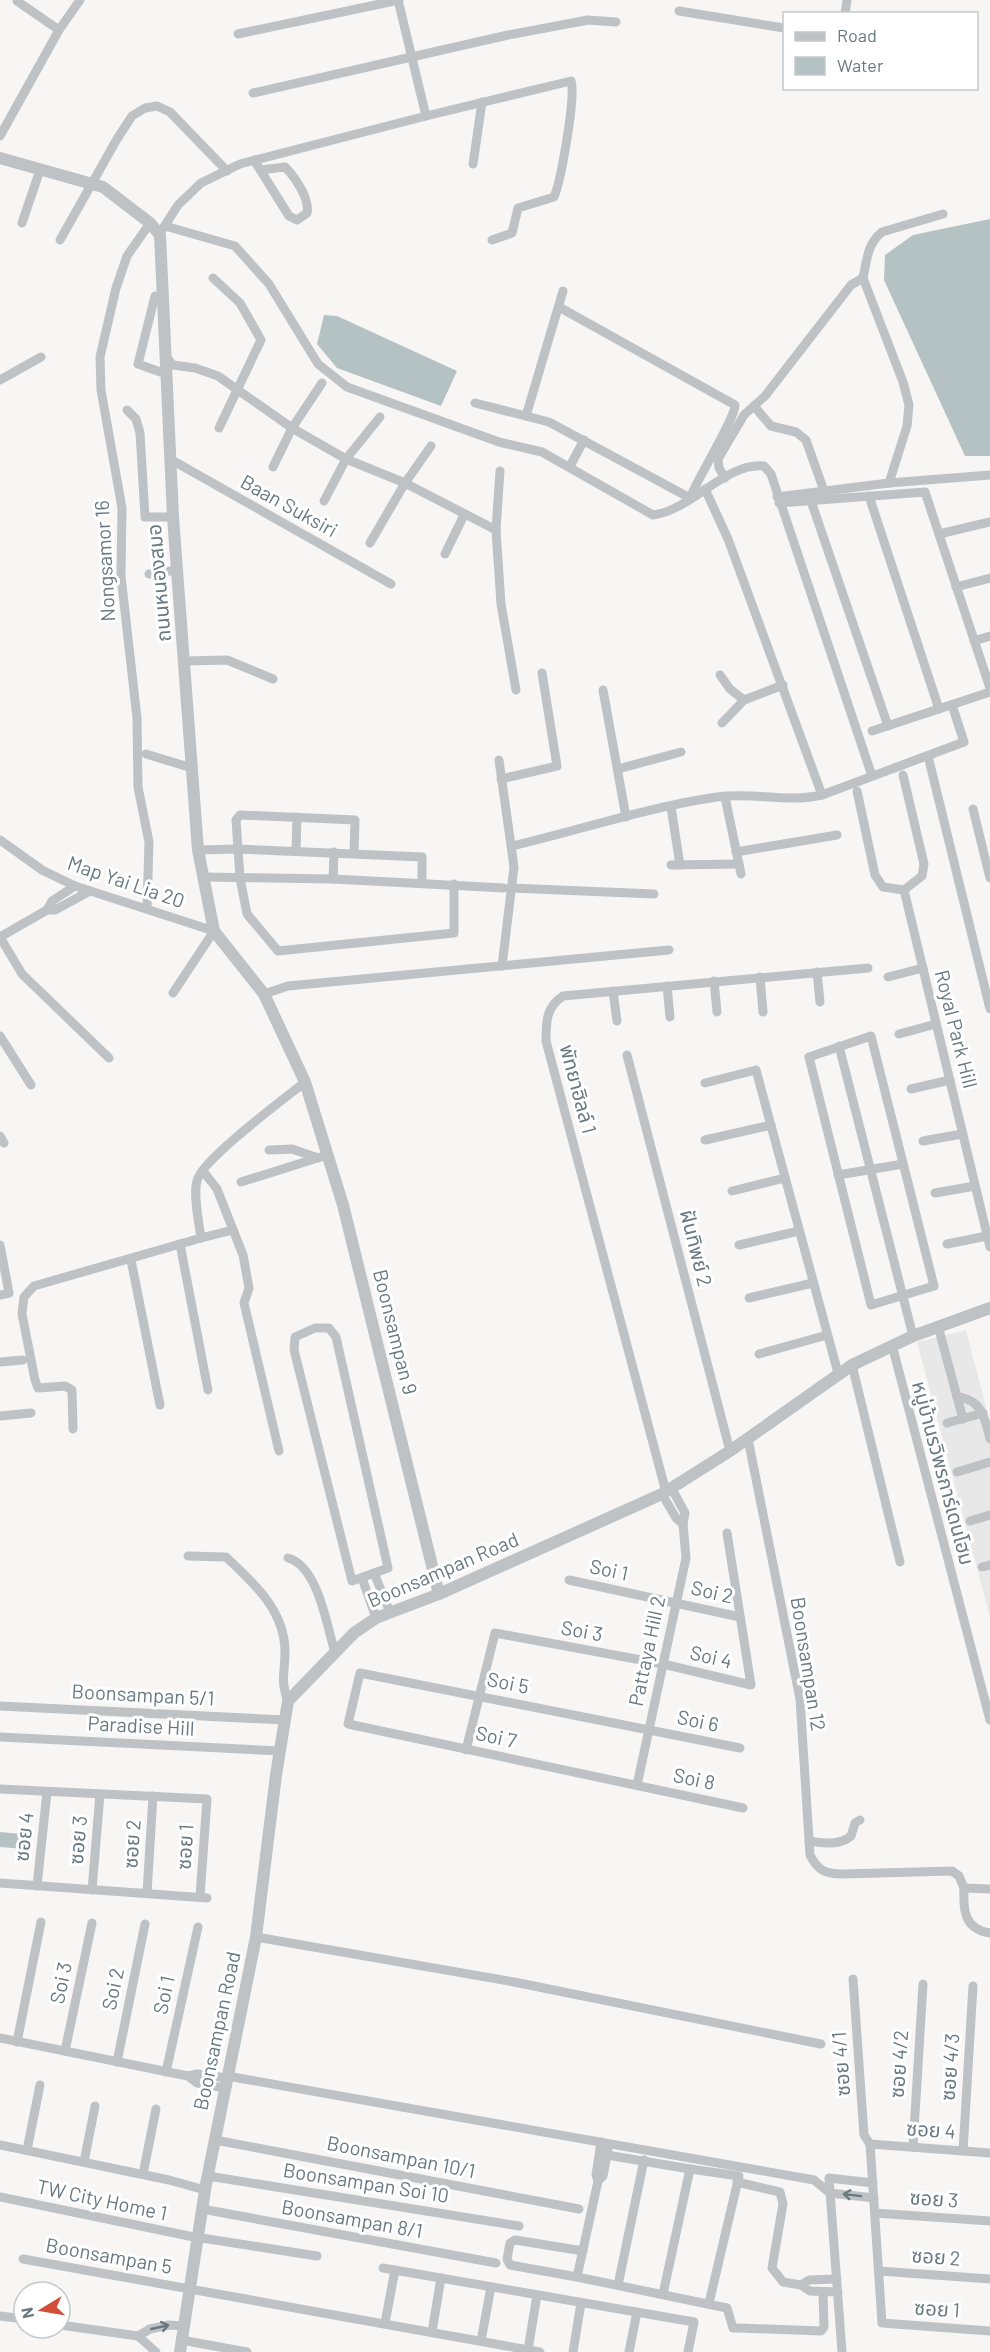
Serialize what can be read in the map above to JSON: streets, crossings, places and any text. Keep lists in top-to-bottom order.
{
  "streets": {
    "street": [
      "Baan Suksiri",
      "Nongsamor 16",
      "ถนนหนองสมอ",
      "Map Yai Lia 20",
      "Royal Park Hill",
      "พัทยาฮิลล์ 1",
      "ฝันทิพย์ 2",
      "Boonsampan 9",
      "หมู่บ้านรวิพรการ์เดนโฮม",
      "Boonsampan Road",
      "Soi 1",
      "Soi 2",
      "Soi 3",
      "Pattaya Hill 2",
      "Soi 4",
      "Boonsampan 12",
      "Soi 5",
      "Boonsampan 5/1",
      "Soi 6",
      "Paradise Hill",
      "Soi 7",
      "Soi 8",
      "ซอย 4",
      "ซอย 3",
      "ซอย 2",
      "ซอย 1",
      "ซอย 4/1",
      "ซอย 4/2",
      "ซอย 4/3",
      "Boonsampan 10/1",
      "Boonsampan Soi 10",
      "TW City Home 1",
      "Boonsampan 8/1",
      "Boonsampan 5"
    ]
  },
  "crossings": [
    ["Baan Suksiri", "ถนนหนองสมอ"],
    ["Nongsamor 16", "Map Yai Lia 20"],
    ["ถนนหนองสมอ", "Map Yai Lia 20"],
    ["ถนนหนองสมอ", "Boonsampan 9"],
    ["พัทยาฮิลล์ 1", "Boonsampan Road"],
    ["พัทยาฮิลล์ 1", "Pattaya Hill 2"],
    ["ฝันทิพย์ 2", "Boonsampan Road"],
    ["Boonsampan 9", "Boonsampan Road"],
    ["หมู่บ้านรวิพรการ์เดนโฮม", "Boonsampan Road"],
    ["Boonsampan Road", "Pattaya Hill 2"],
    ["Boonsampan Road", "Boonsampan 12"],
    ["Boonsampan Road", "Boonsampan 5/1"],
    ["Boonsampan Road", "Paradise Hill"],
    ["Boonsampan Road", "Boonsampan 10/1"],
    ["Boonsampan Road", "Boonsampan Soi 10"],
    ["Boonsampan Road", "TW City Home 1"],
    ["Boonsampan Road", "Boonsampan 8/1"],
    ["Boonsampan Road", "Boonsampan 5"],
    ["Soi 1", "Soi 2"],
    ["Soi 1", "Pattaya Hill 2"],
    ["Soi 2", "Pattaya Hill 2"],
    ["Soi 2", "Soi 4"],
    ["Soi 3", "Pattaya Hill 2"],
    ["Soi 3", "Soi 4"],
    ["Soi 3", "Soi 5"],
    ["Pattaya Hill 2", "Soi 4"],
    ["Pattaya Hill 2", "Soi 5"],
    ["Pattaya Hill 2", "Soi 6"],
    ["Pattaya Hill 2", "Soi 7"],
    ["Pattaya Hill 2", "Soi 8"],
    ["Soi 5", "Soi 6"],
    ["Soi 5", "Soi 7"],
    ["Soi 7", "Soi 8"],
    ["ซอย 4", "ซอย 4/1"],
    ["ซอย 4", "ซอย 4/2"],
    ["ซอย 4", "ซอย 4/3"],
    ["ซอย 3", "ซอย 4/1"],
    ["ซอย 2", "ซอย 1"],
    ["ซอย 2", "ซอย 4/1"],
    ["ซอย 1", "ซอย 4/1"]
  ],
  "legend": ["Road", "Water"],
  "north": "left"
}
